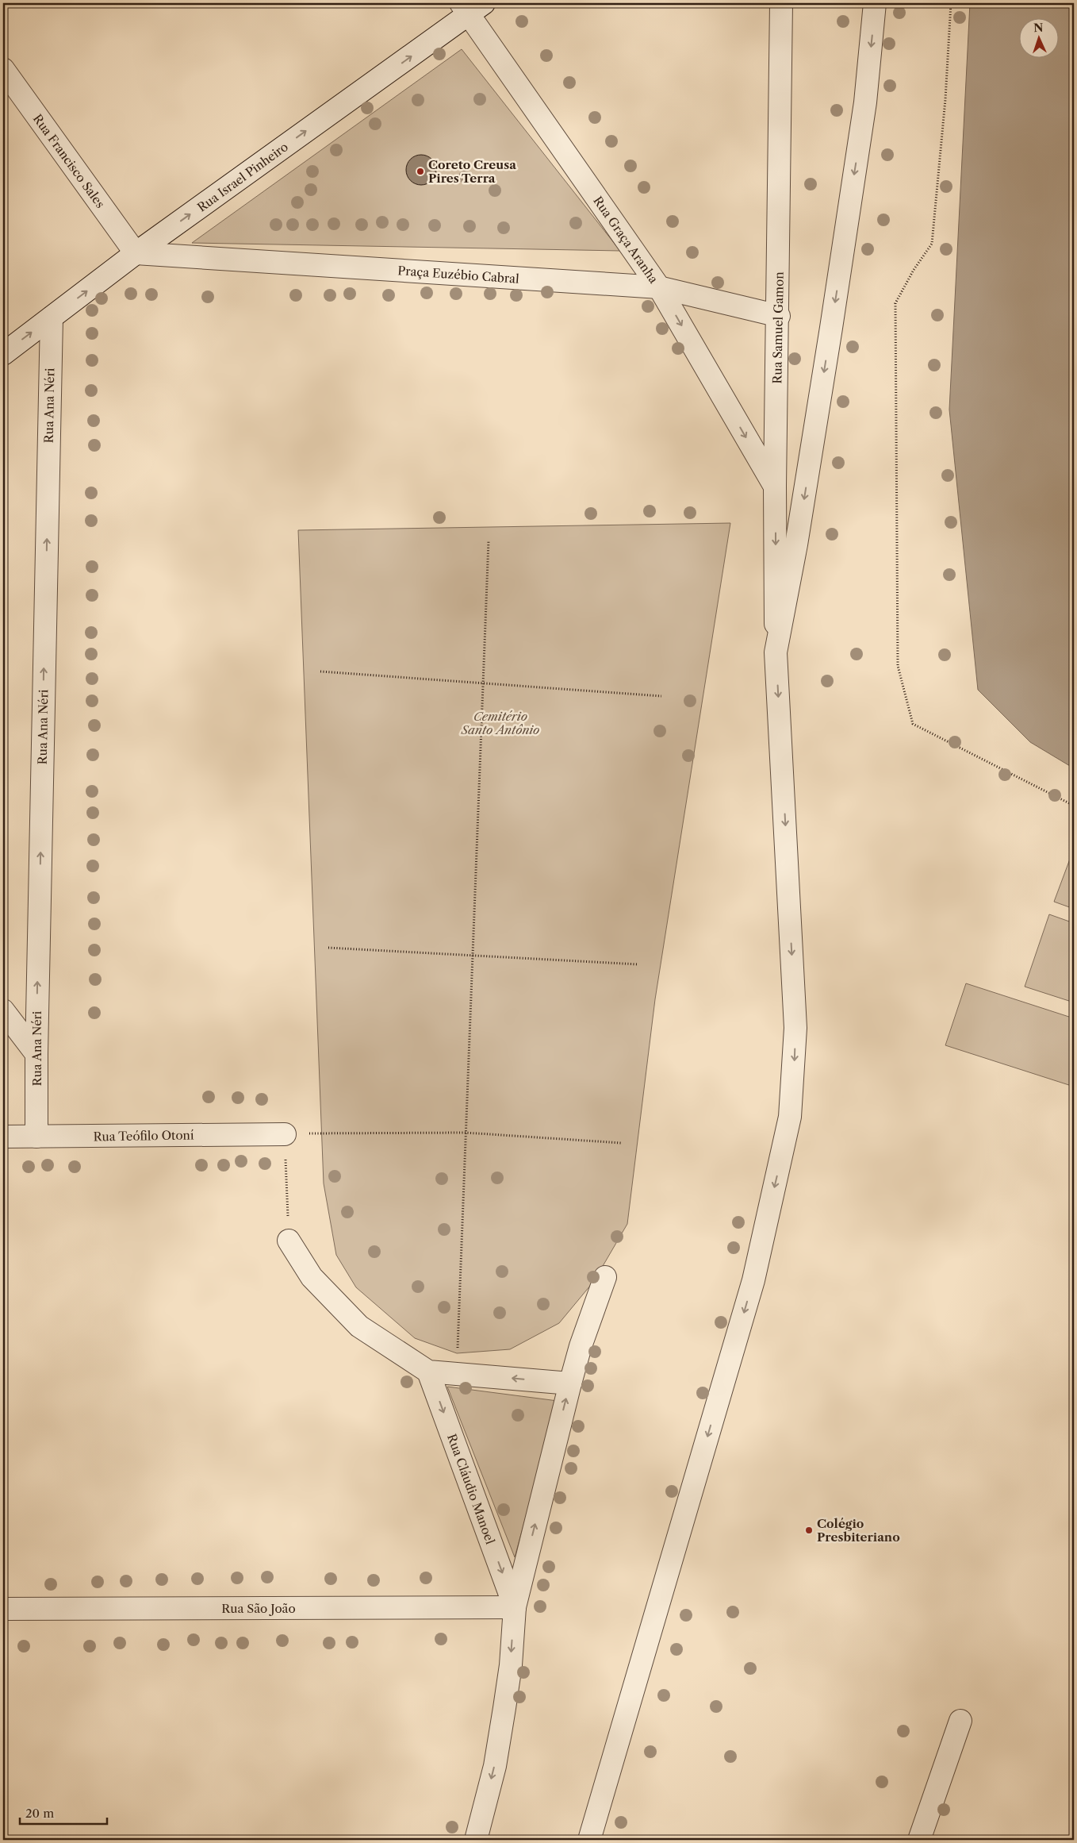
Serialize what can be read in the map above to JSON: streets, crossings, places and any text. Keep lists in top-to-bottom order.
{
  "streets": {
    "street": [
      "Rua Francisco Sales",
      "Rua Israel Pinheiro",
      "Rua Graça Aranha",
      "Praça Euzébio Cabral",
      "Rua Samuel Gamon",
      "Rua Ana Néri",
      "Rua Teófilo Otoní",
      "Rua Cláudio Manoel",
      "Rua São João"
    ]
  },
  "crossings": [
    ["Rua Francisco Sales", "Rua Israel Pinheiro"],
    ["Rua Francisco Sales", "Praça Euzébio Cabral"],
    ["Rua Israel Pinheiro", "Rua Graça Aranha"],
    ["Rua Israel Pinheiro", "Praça Euzébio Cabral"],
    ["Rua Israel Pinheiro", "Rua Ana Néri"],
    ["Rua Graça Aranha", "Praça Euzébio Cabral"],
    ["Rua Graça Aranha", "Rua Samuel Gamon"],
    ["Praça Euzébio Cabral", "Rua Samuel Gamon"],
    ["Rua Ana Néri", "Rua Teófilo Otoní"],
    ["Rua Cláudio Manoel", "Rua São João"]
  ],
  "one_way": ["Rua Israel Pinheiro", "Rua Graça Aranha", "Rua Ana Néri"],
  "parks": ["Cemitério Santo Antônio"],
  "places": ["Coreto Creusa Pires Terra", "Colégio Presbiteriano"],
  "scale_bar": "20 m",
  "north": "top"
}
